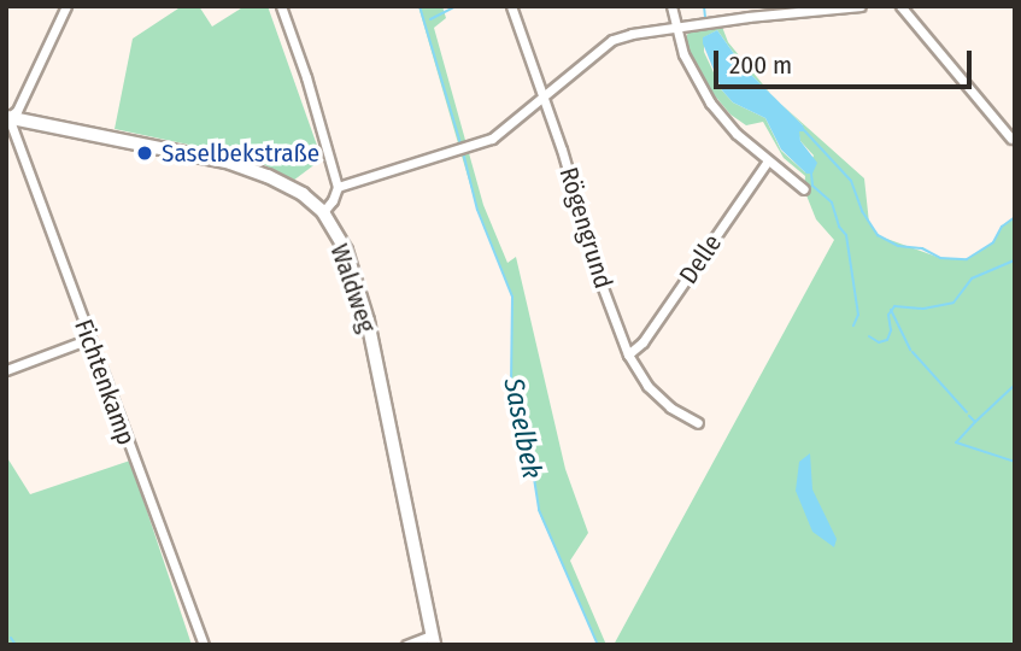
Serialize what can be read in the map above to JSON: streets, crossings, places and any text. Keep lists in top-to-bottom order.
{
  "streets": {
    "main road": ["Waldweg"],
    "street": ["Rögengrund", "Delle", "Fichtenkamp"]
  },
  "crossings": [
    ["Rögengrund", "Delle"],
    ["Waldweg", "Fichtenkamp"]
  ],
  "water": ["Saselbek"],
  "places": ["Saselbekstraße"],
  "scale_bar": "200 m"
}
